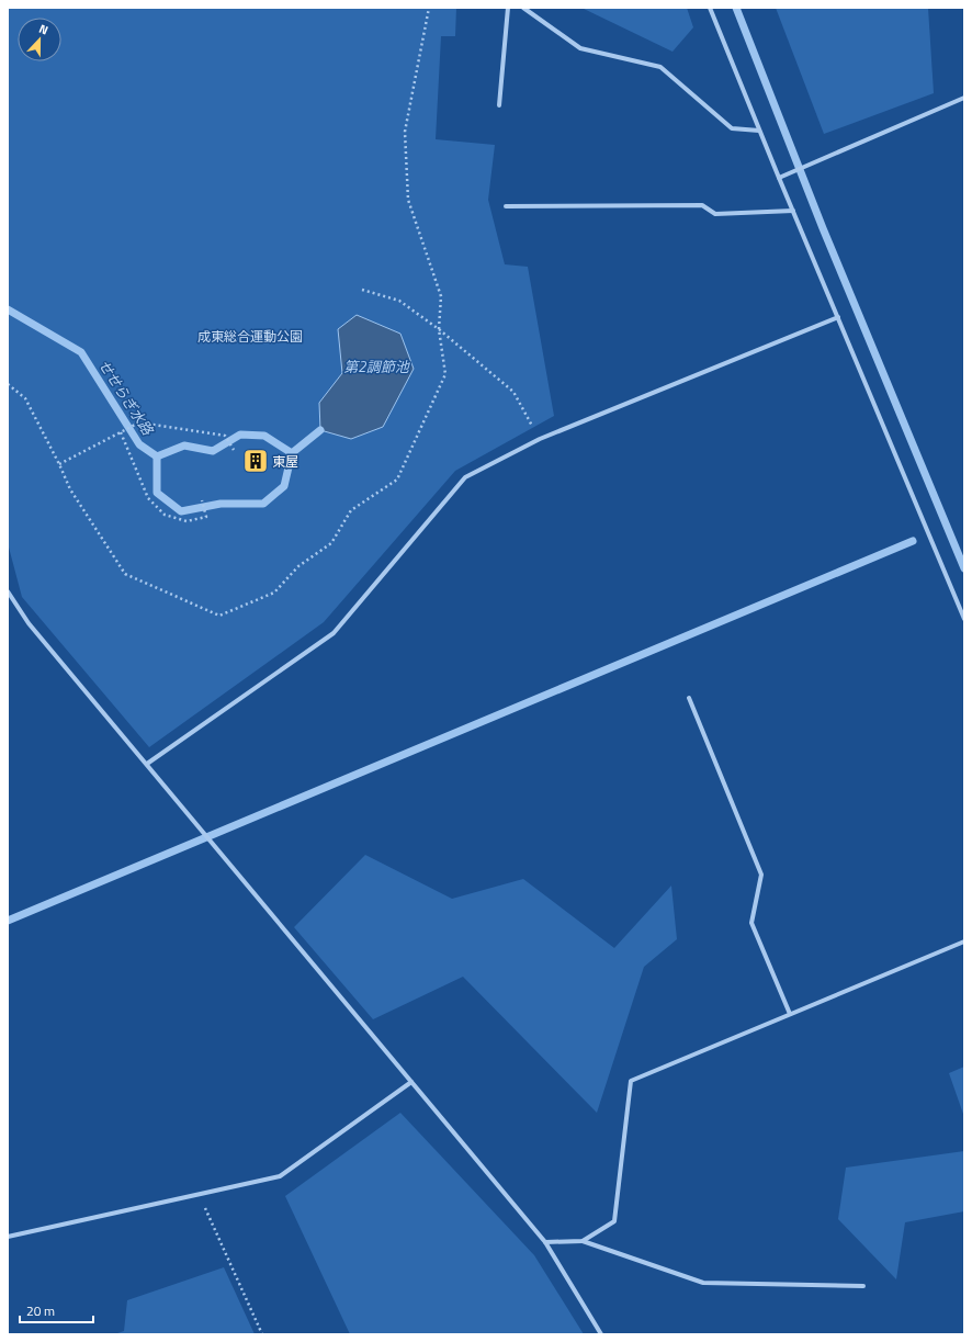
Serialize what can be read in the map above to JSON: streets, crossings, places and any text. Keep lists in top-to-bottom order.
{
  "water": ["第2調節池", "せせらぎ水路"],
  "parks": ["成東総合運動公園"],
  "places": {
    "building": ["東屋"]
  },
  "scale_bar": "20 m",
  "north": "top"
}
